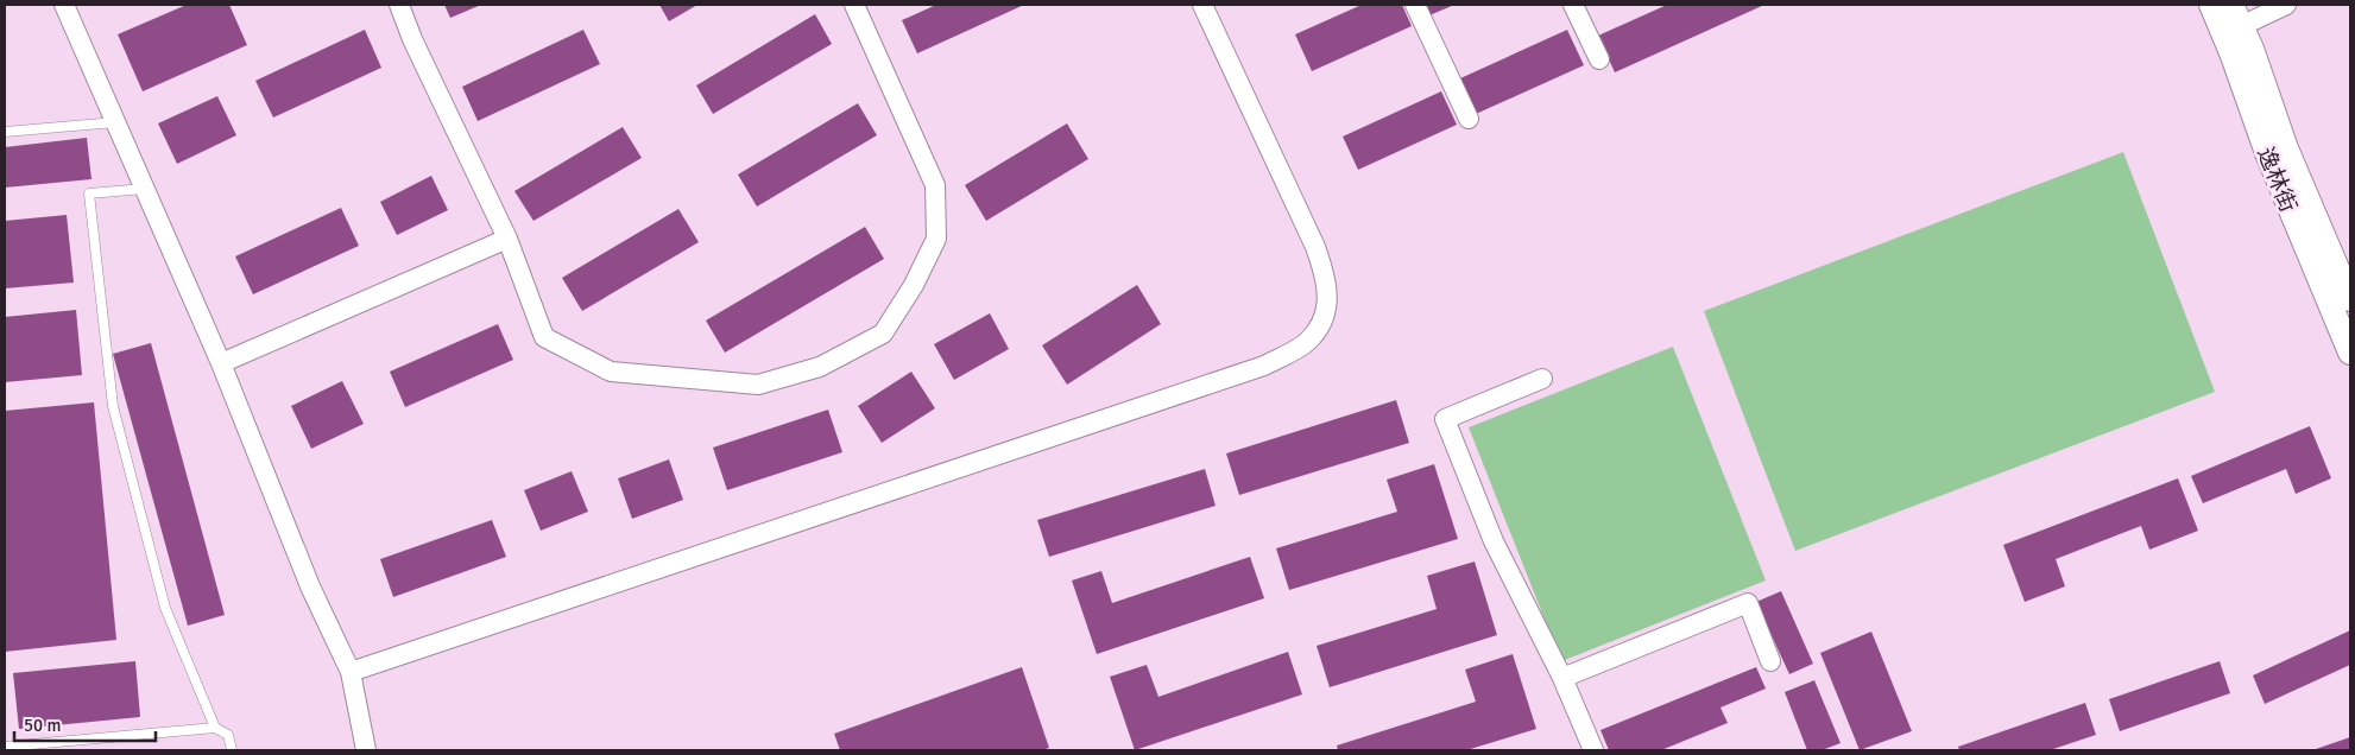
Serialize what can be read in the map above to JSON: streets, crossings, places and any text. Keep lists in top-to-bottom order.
{
  "streets": {
    "street": ["逸林街"]
  },
  "scale_bar": "50 m"
}
